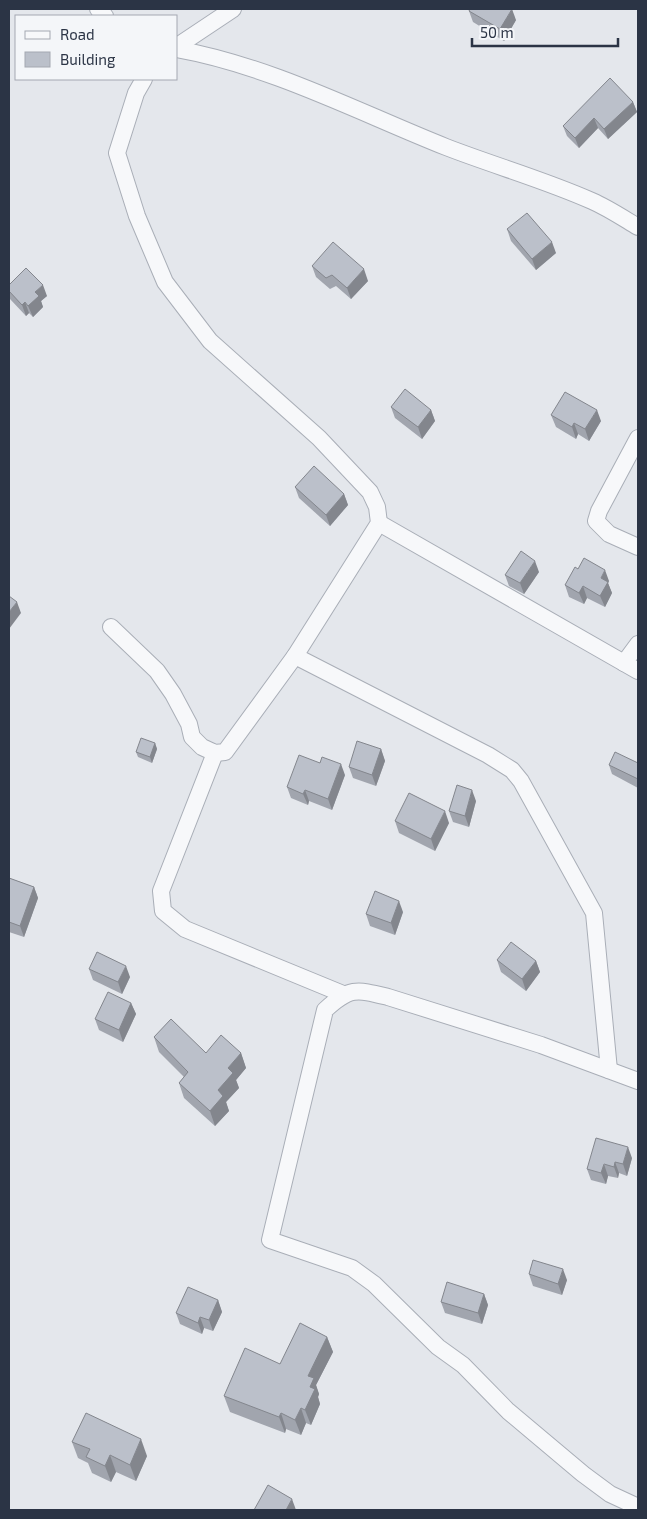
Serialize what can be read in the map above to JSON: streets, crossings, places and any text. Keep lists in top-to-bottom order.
{
  "legend": ["Road", "Building"],
  "scale_bar": "50 m"
}
